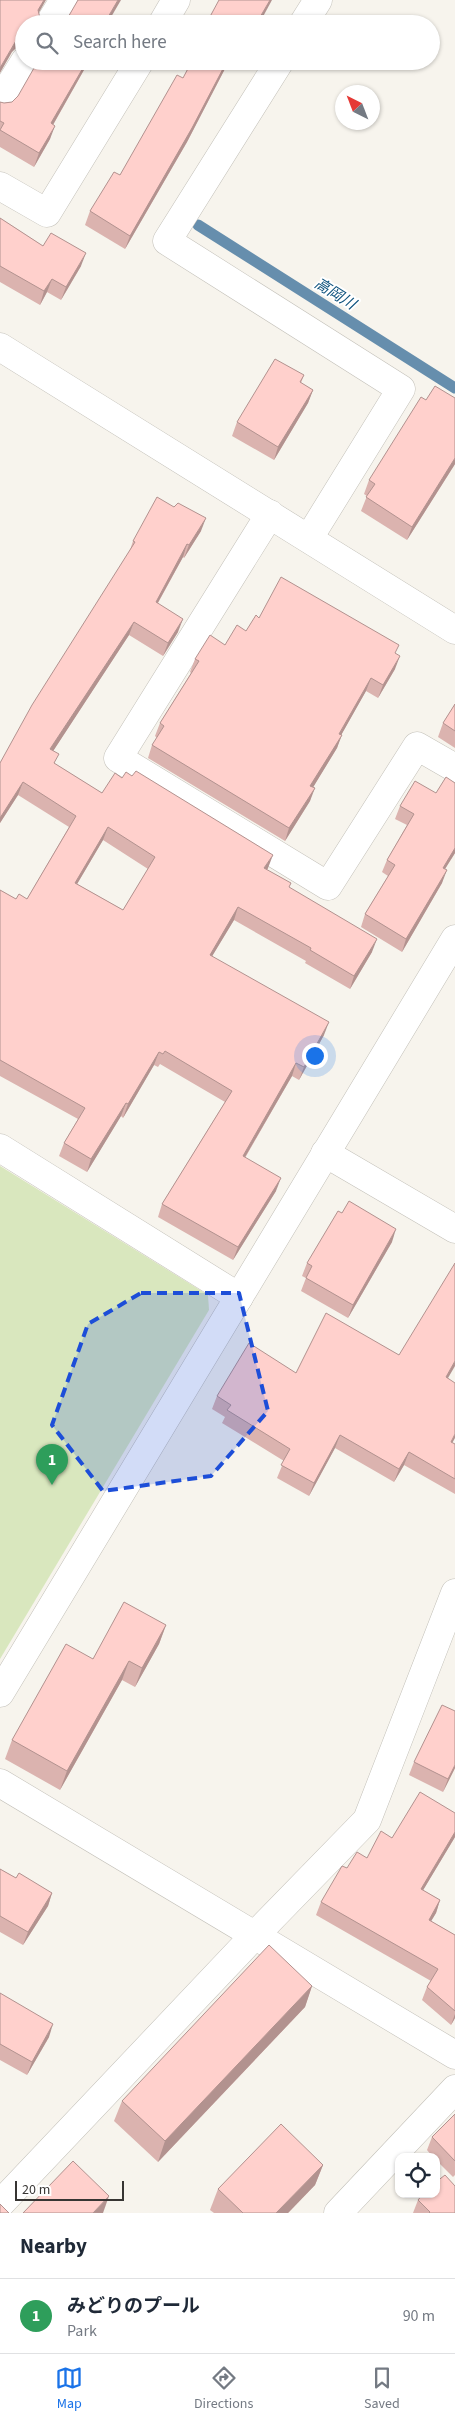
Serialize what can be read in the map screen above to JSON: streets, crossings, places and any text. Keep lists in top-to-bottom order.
{
  "water": ["高岡川"],
  "scale_bar": "20 m",
  "north": "top left",
  "page": {
    "search": "Search here",
    "pins": "1",
    "scale": "20 m",
    "heading": "Nearby",
    "list": [
      {
        "mark": "1",
        "name": "みどりのプール",
        "note": "Park",
        "value": "90 m"
      }
    ],
    "nav": ["Map", "Directions", "Saved"]
  }
}
